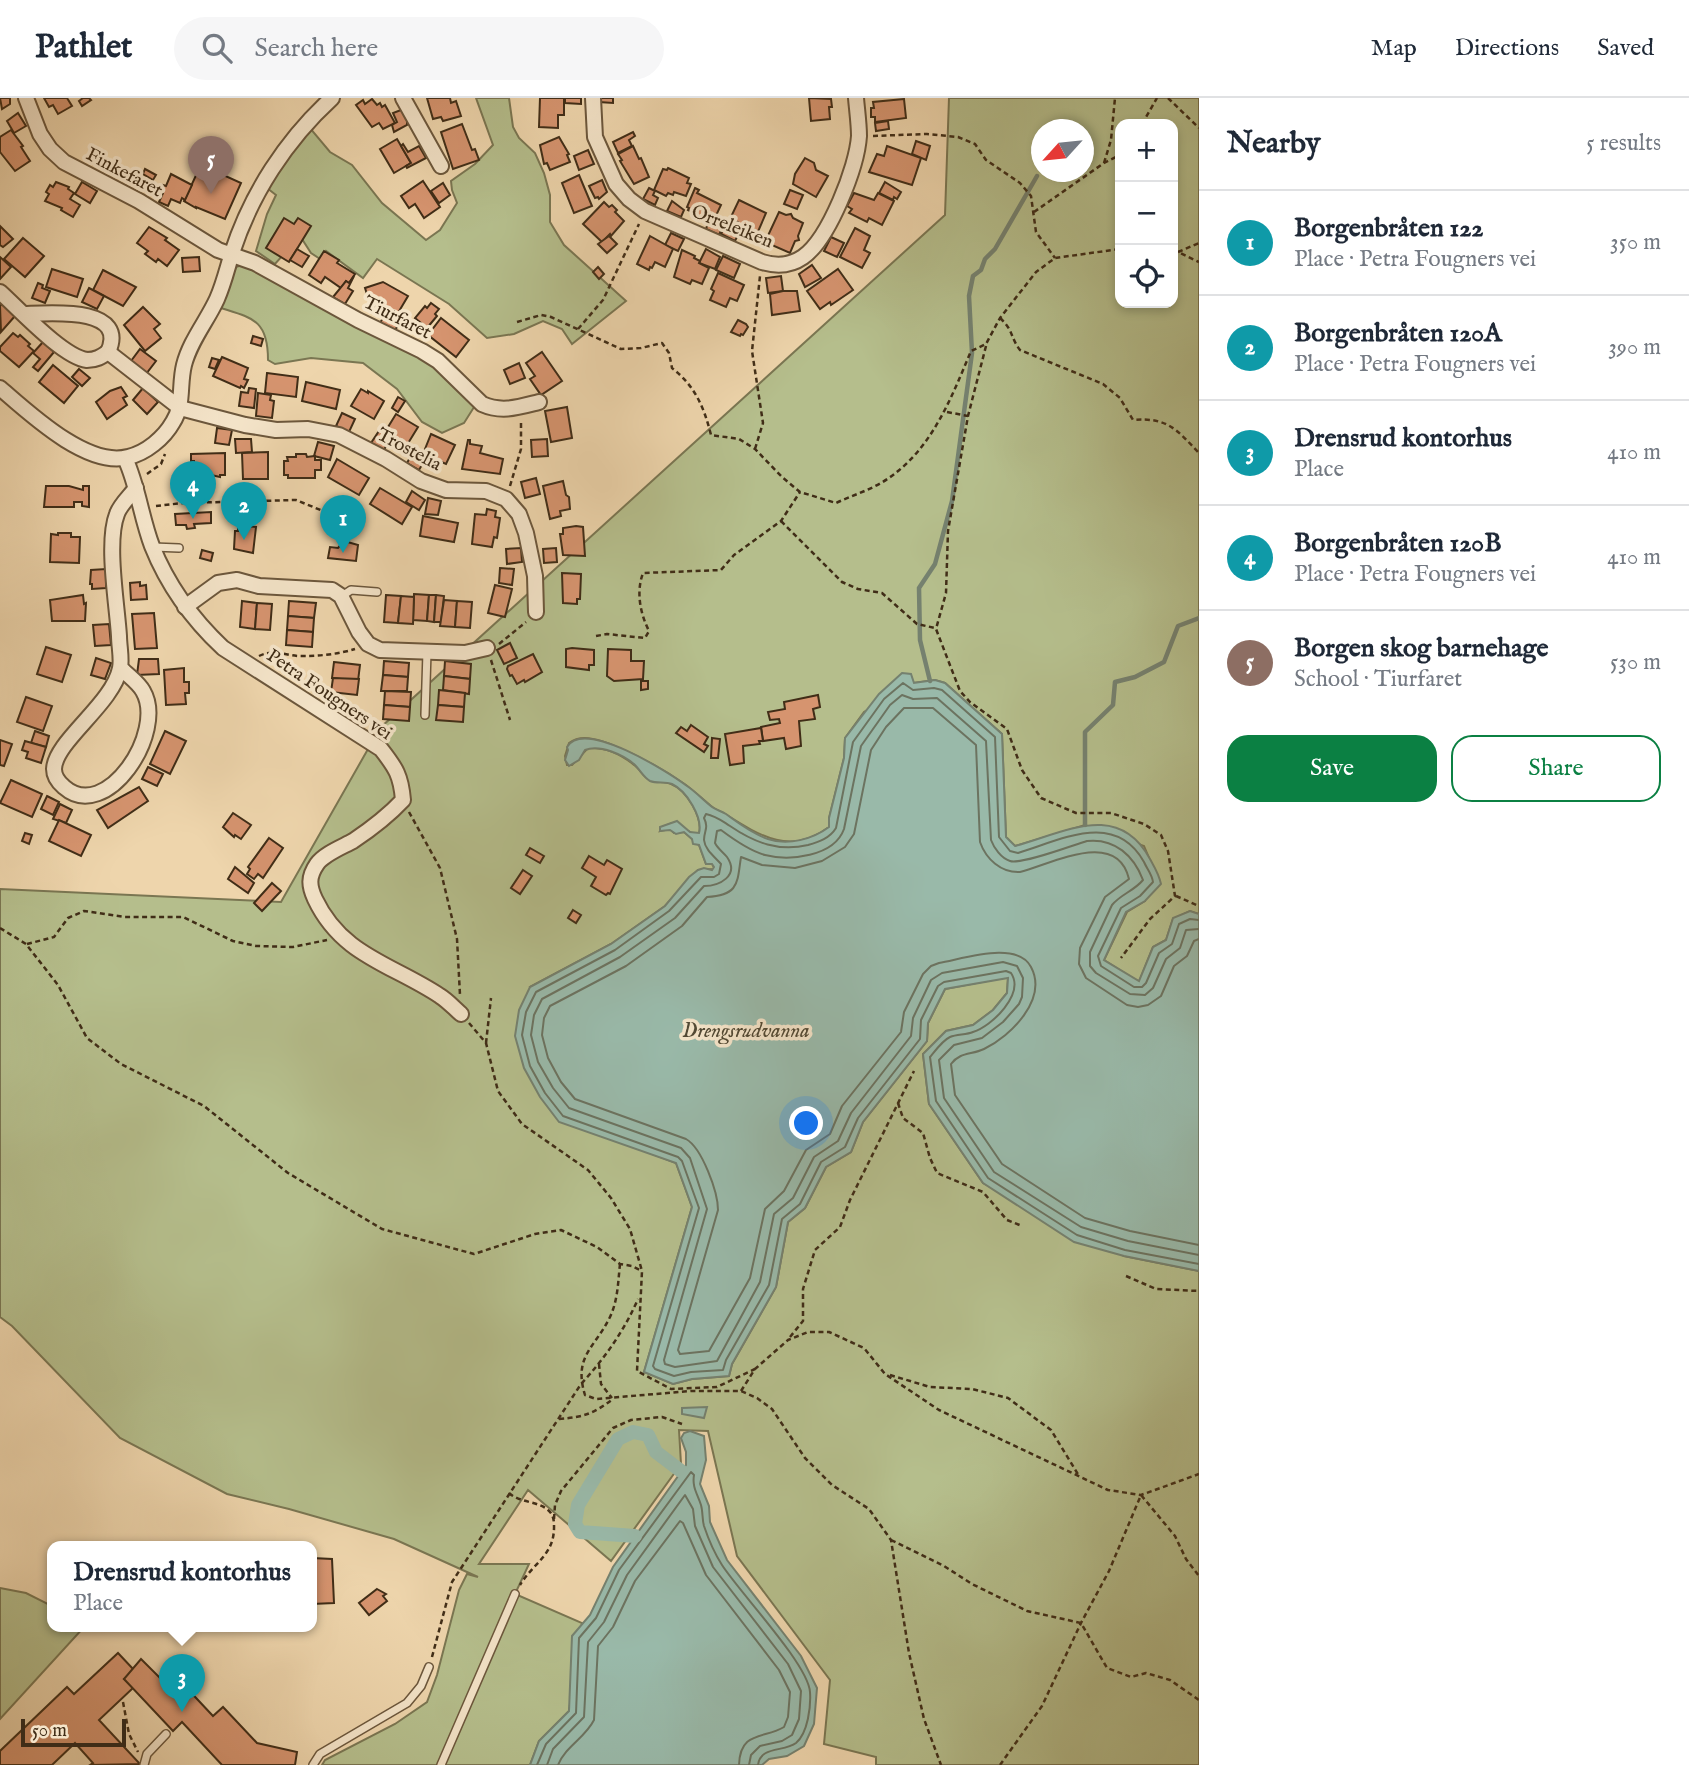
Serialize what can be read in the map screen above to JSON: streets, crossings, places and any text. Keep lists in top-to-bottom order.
{
  "streets": {
    "street": [
      "Finkefaret",
      "Orreleiken",
      "Tiurfaret",
      "Trostelia",
      "Petra Fougners vei"
    ]
  },
  "crossings": [
    ["Finkefaret", "Tiurfaret"]
  ],
  "water": ["Drengsrudvanna"],
  "scale_bar": "50 m",
  "north": "bottom left",
  "page": {
    "header": "Pathlet",
    "search": "Search here",
    "nav": ["Map", "Directions", "Saved"],
    "heading": ["Nearby", "5 results"],
    "map_buttons": ["+", "−"],
    "pins": [
      "5",
      "4",
      "2",
      "1",
      "3"
    ],
    "list": [
      {
        "mark": "1",
        "name": "Borgenbråten 122",
        "note": "Place · Petra Fougners vei",
        "value": "350 m"
      },
      {
        "mark": "2",
        "name": "Borgenbråten 120A",
        "note": "Place · Petra Fougners vei",
        "value": "390 m"
      },
      {
        "mark": "3",
        "name": "Drensrud kontorhus",
        "note": "Place",
        "value": "410 m"
      },
      {
        "mark": "4",
        "name": "Borgenbråten 120B",
        "note": "Place · Petra Fougners vei",
        "value": "410 m"
      },
      {
        "mark": "5",
        "name": "Borgen skog barnehage",
        "note": "School · Tiurfaret",
        "value": "530 m"
      }
    ],
    "buttons": ["Save", "Share"],
    "popup": ["Drensrud kontorhus", "Place"],
    "scale": "50 m"
  }
}
